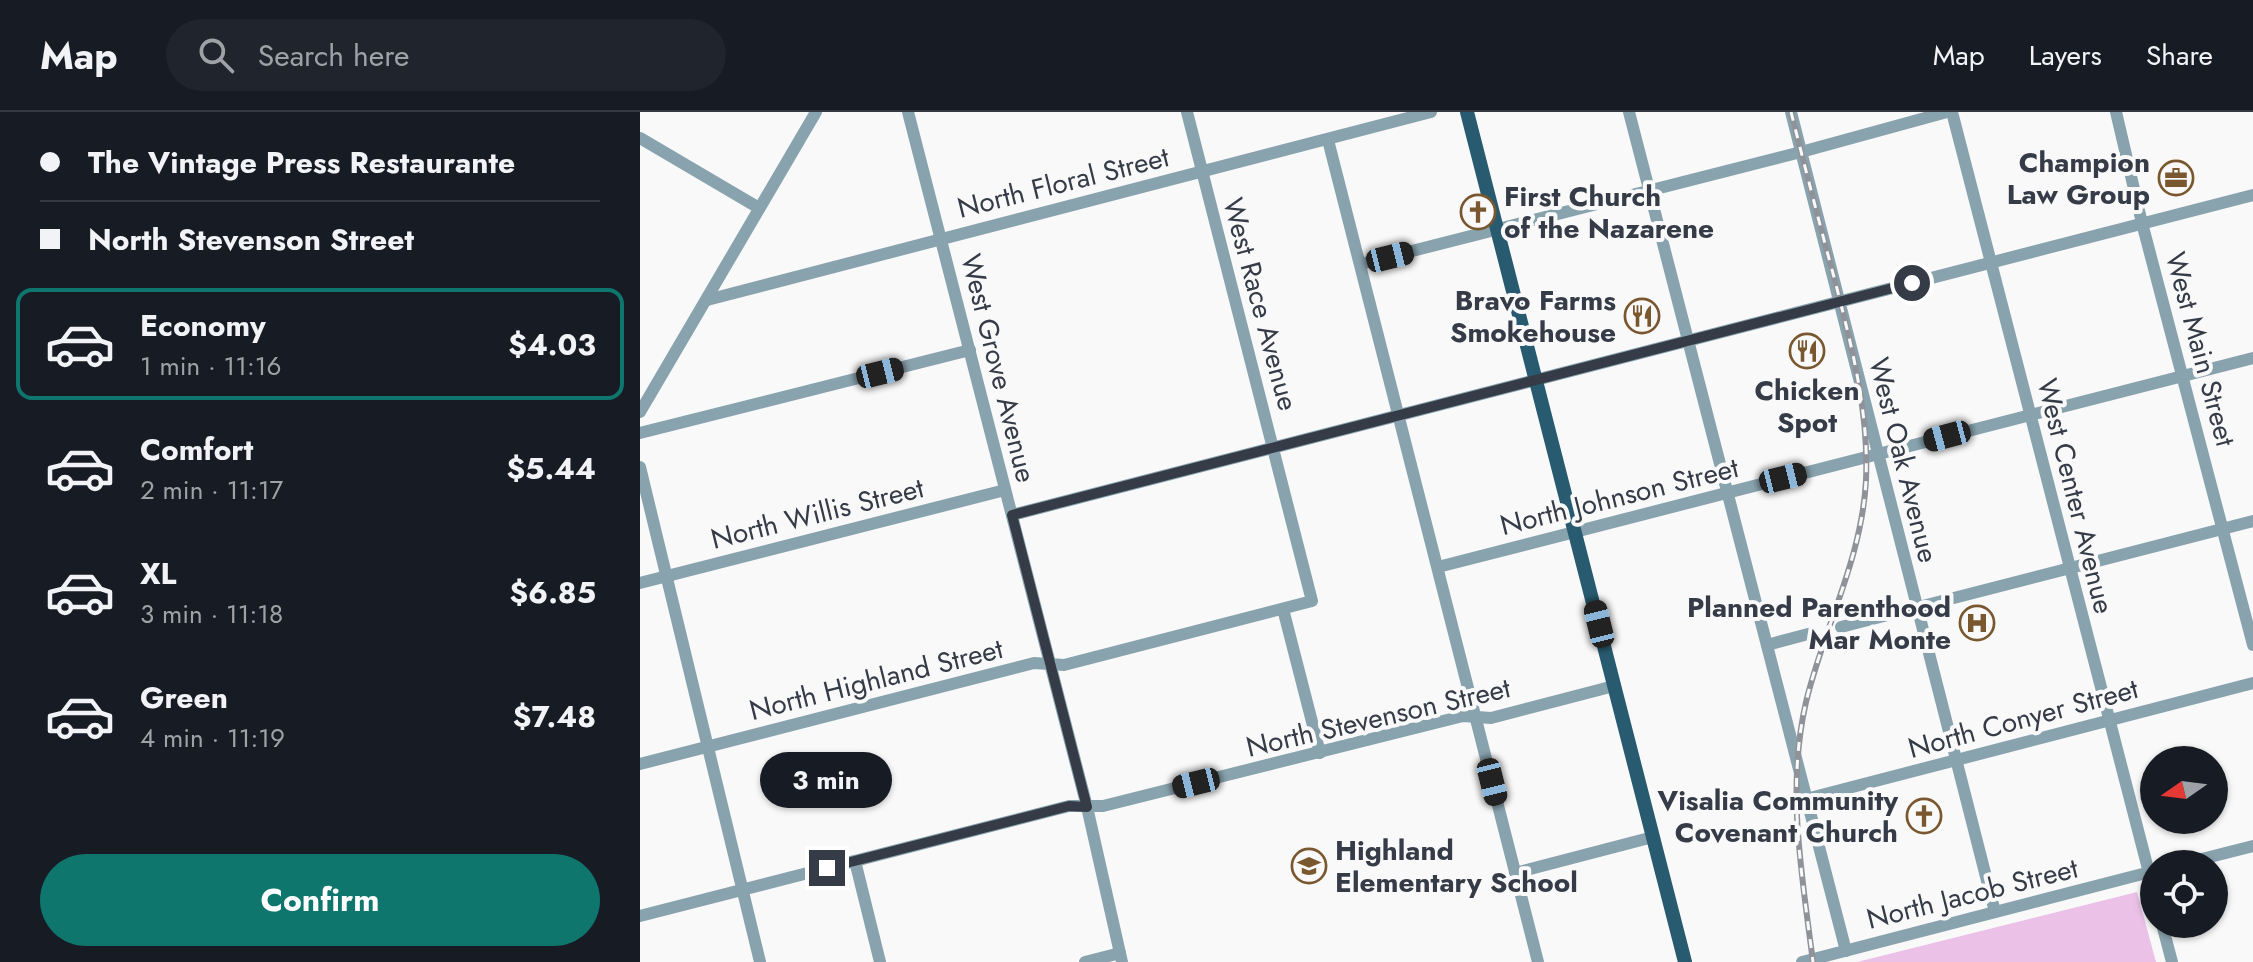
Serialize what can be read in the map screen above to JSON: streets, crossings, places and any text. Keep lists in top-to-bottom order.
{
  "streets": {
    "street": [
      "North Floral Street",
      "West Race Avenue",
      "West Main Street",
      "West Grove Avenue",
      "West Oak Avenue",
      "North Johnson Street",
      "West Center Avenue",
      "North Willis Street",
      "North Highland Street",
      "North Stevenson Street",
      "North Conyer Street",
      "North Jacob Street"
    ]
  },
  "crossings": [
    ["North Floral Street", "West Race Avenue"],
    ["North Floral Street", "West Grove Avenue"],
    ["West Race Avenue", "North Highland Street"],
    ["West Main Street", "North Johnson Street"],
    ["West Grove Avenue", "North Willis Street"],
    ["West Grove Avenue", "North Highland Street"],
    ["West Grove Avenue", "North Stevenson Street"],
    ["West Oak Avenue", "North Johnson Street"],
    ["West Oak Avenue", "North Conyer Street"],
    ["West Oak Avenue", "North Jacob Street"],
    ["North Johnson Street", "West Center Avenue"],
    ["West Center Avenue", "North Conyer Street"]
  ],
  "places": {
    "office": ["Champion Law Group"],
    "church": ["First Church of the Nazarene", "Visalia Community Covenant Church"],
    "restaurant": ["Bravo Farms Smokehouse", "Chicken Spot"],
    "hospital": ["Planned Parenthood Mar Monte"],
    "school or university": ["Highland Elementary School"]
  },
  "north": "left",
  "page": {
    "header": "Map",
    "search": "Search here",
    "nav": ["Map", "Layers", "Share"],
    "banner": ["The Vintage Press Restaurante", "North Stevenson Street"],
    "list": [
      {
        "name": "Economy",
        "note": "1 min · 11:16",
        "value": "$4.03"
      },
      {
        "name": "Comfort",
        "note": "2 min · 11:17",
        "value": "$5.44"
      },
      {
        "name": "XL",
        "note": "3 min · 11:18",
        "value": "$6.85"
      },
      {
        "name": "Green",
        "note": "4 min · 11:19",
        "value": "$7.48"
      }
    ],
    "bubble": "3 min",
    "buttons": "Confirm"
  }
}
